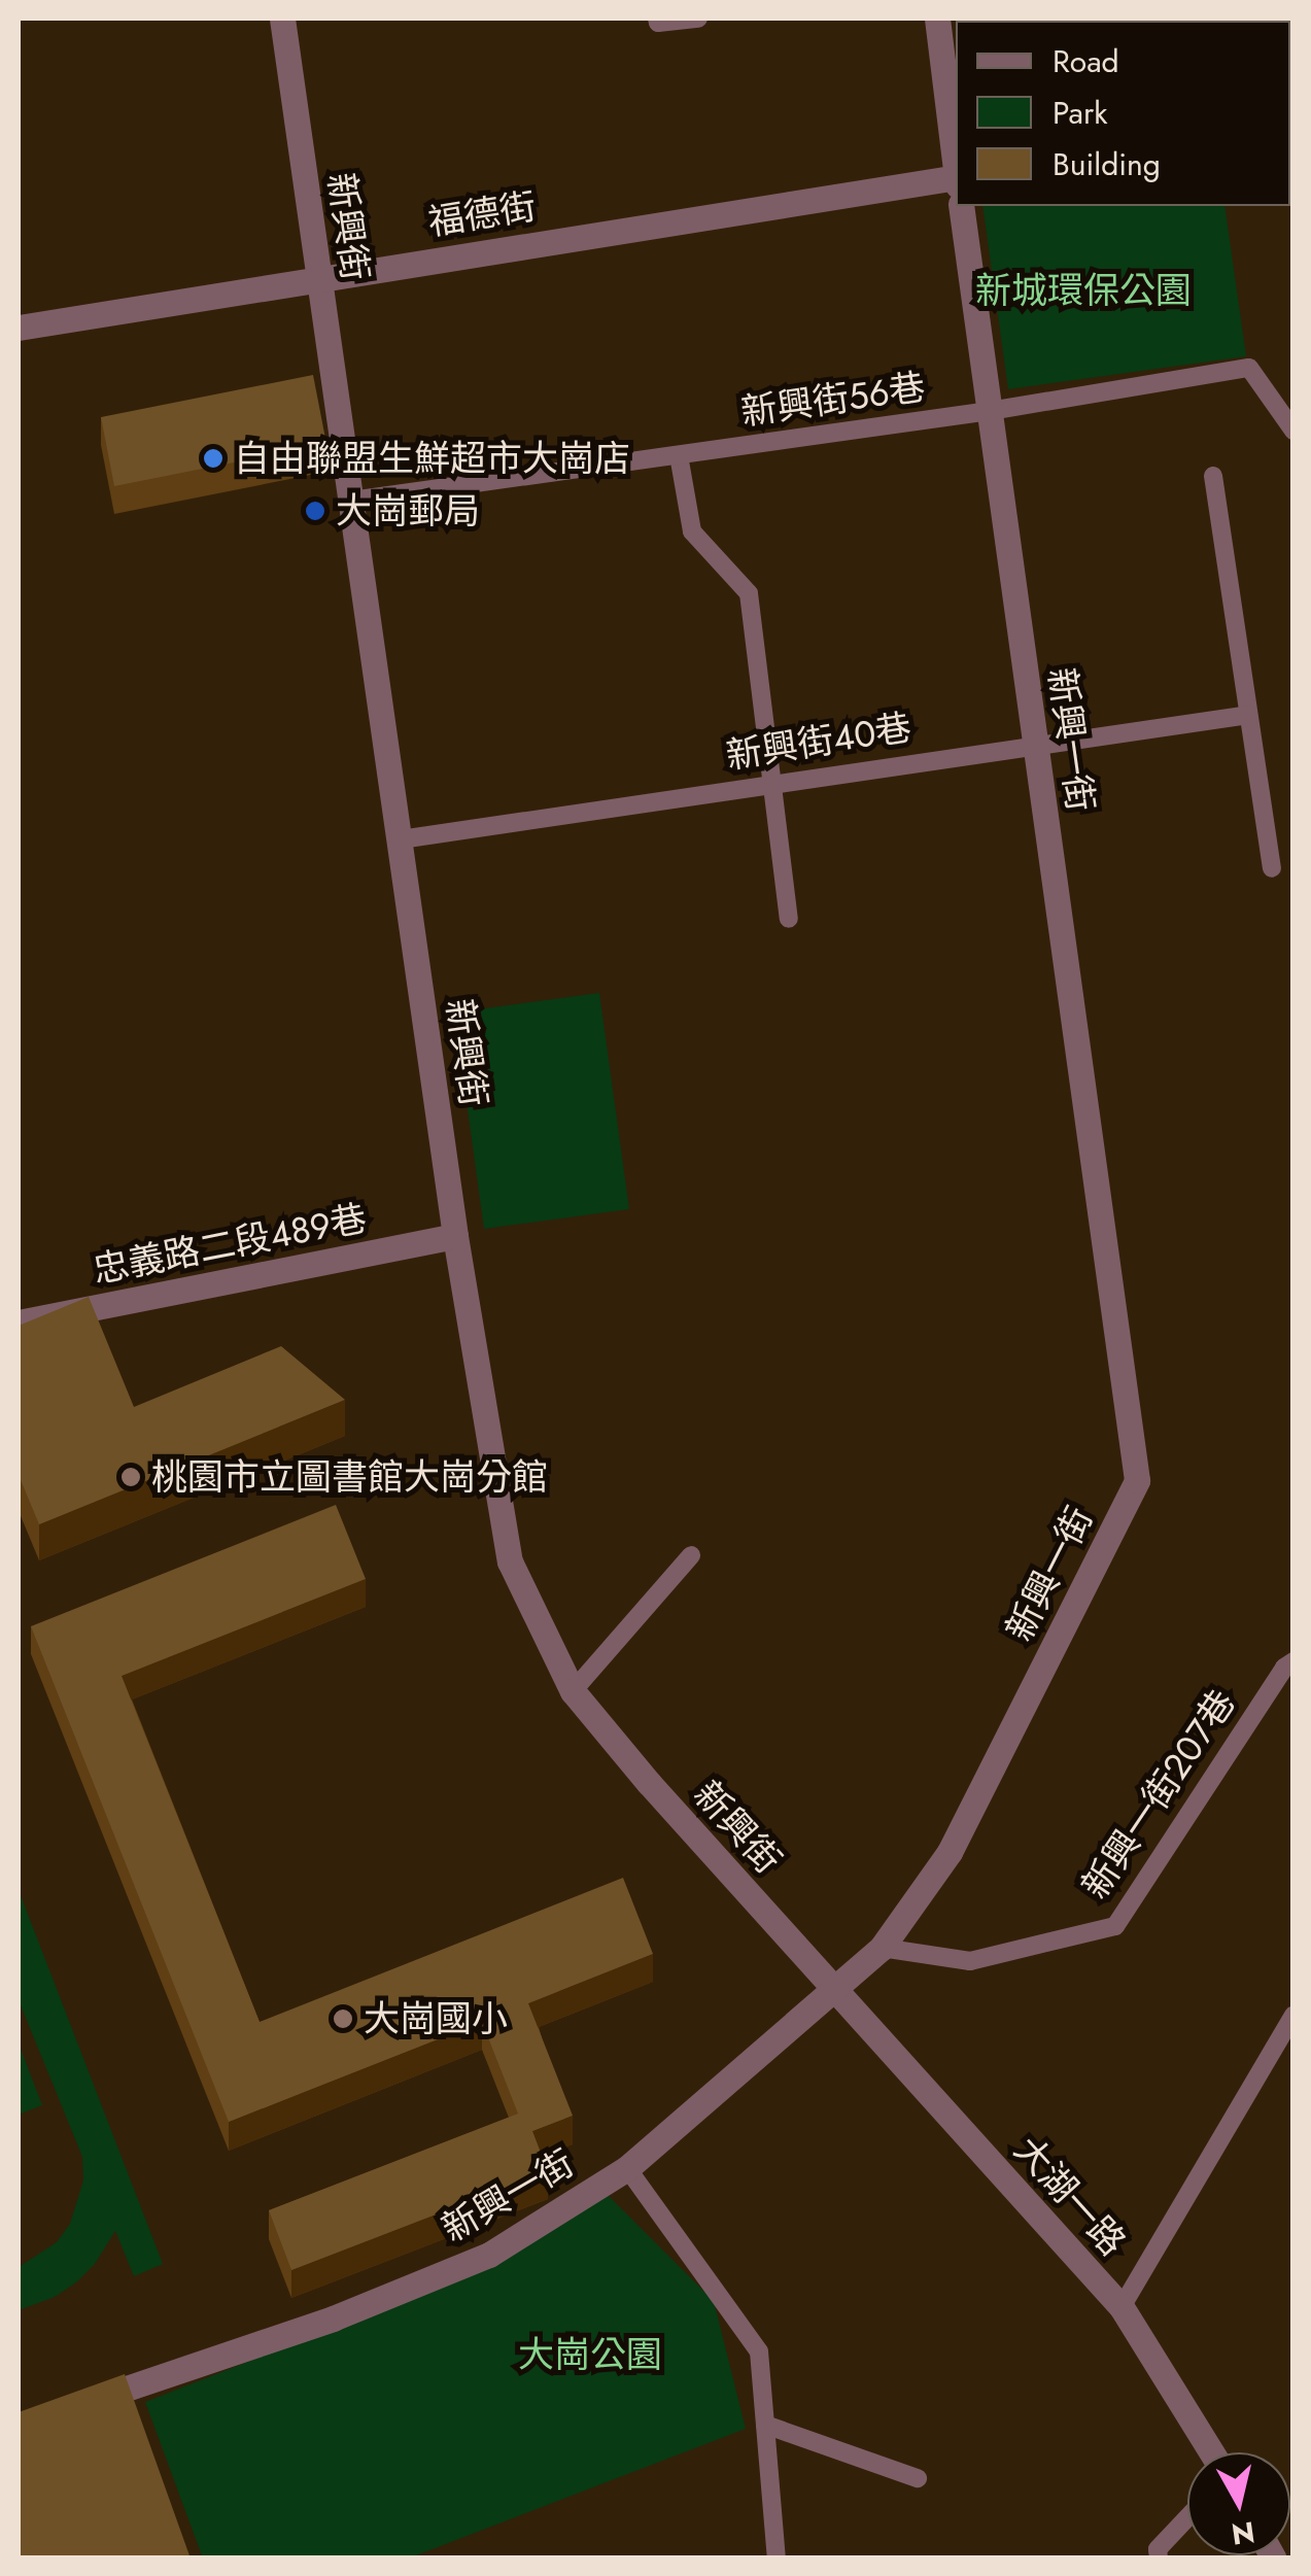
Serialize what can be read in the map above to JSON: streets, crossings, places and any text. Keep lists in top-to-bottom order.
{
  "streets": {
    "street": [
      "福德街",
      "新興街",
      "新興一街",
      "忠義路二段489巷",
      "大湖一路"
    ],
    "lane": ["新興街56巷", "新興街40巷", "新興一街207巷"]
  },
  "crossings": [
    ["福德街", "新興街"],
    ["新興街", "新興街56巷"],
    ["新興街", "新興一街"],
    ["新興街", "新興街40巷"],
    ["新興街", "忠義路二段489巷"],
    ["新興街", "大湖一路"],
    ["新興街56巷", "新興一街"],
    ["新興一街", "新興街40巷"],
    ["新興一街", "新興一街207巷"],
    ["新興一街", "大湖一路"]
  ],
  "parks": ["新城環保公園", "大崗公園"],
  "places": [
    "自由聯盟生鮮超市大崗店",
    "大崗郵局",
    "桃園市立圖書館大崗分館",
    "大崗國小"
  ],
  "legend": ["Road", "Park", "Building"],
  "north": "bottom"
}
